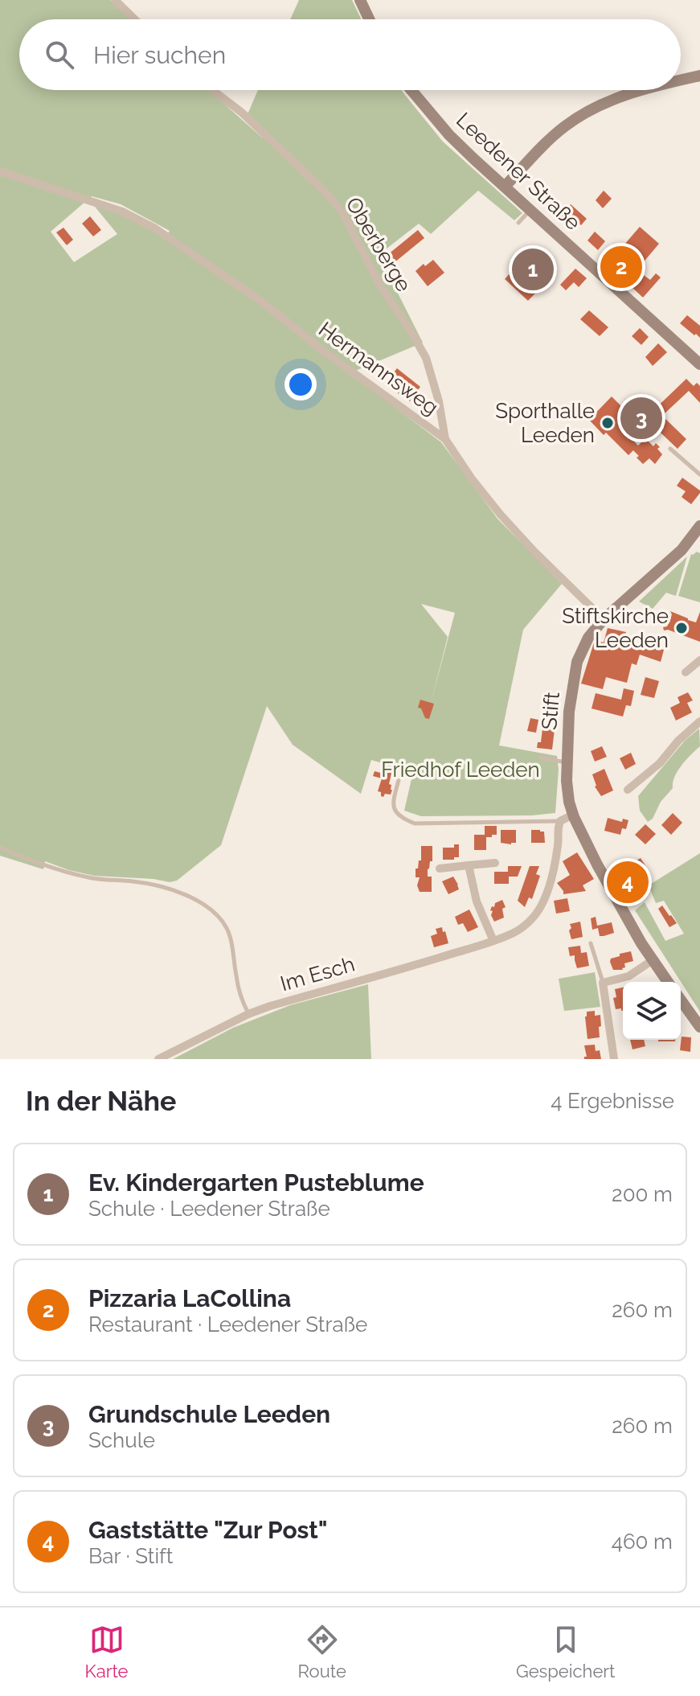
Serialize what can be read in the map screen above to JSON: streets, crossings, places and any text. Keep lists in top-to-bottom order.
{
  "streets": {
    "main road": ["Leedener Straße", "Stift"],
    "street": ["Oberberge", "Hermannsweg", "Im Esch"]
  },
  "crossings": [
    ["Oberberge", "Hermannsweg"],
    ["Hermannsweg", "Stift"]
  ],
  "parks": ["Friedhof Leeden"],
  "places": ["Sporthalle Leeden", "Stiftskirche Leeden"],
  "page": {
    "search": "Hier suchen",
    "pins": [
      "2",
      "1",
      "3",
      "4"
    ],
    "heading": ["In der Nähe", "4 Ergebnisse"],
    "list": [
      {
        "mark": "1",
        "name": "Ev. Kindergarten Pusteblume",
        "note": "Schule · Leedener Straße",
        "value": "200 m"
      },
      {
        "mark": "2",
        "name": "Pizzaria LaCollina",
        "note": "Restaurant · Leedener Straße",
        "value": "260 m"
      },
      {
        "mark": "3",
        "name": "Grundschule Leeden",
        "note": "Schule",
        "value": "260 m"
      },
      {
        "mark": "4",
        "name": "Gaststätte \"Zur Post\"",
        "note": "Bar · Stift",
        "value": "460 m"
      }
    ],
    "nav": ["Karte", "Route", "Gespeichert"]
  }
}
